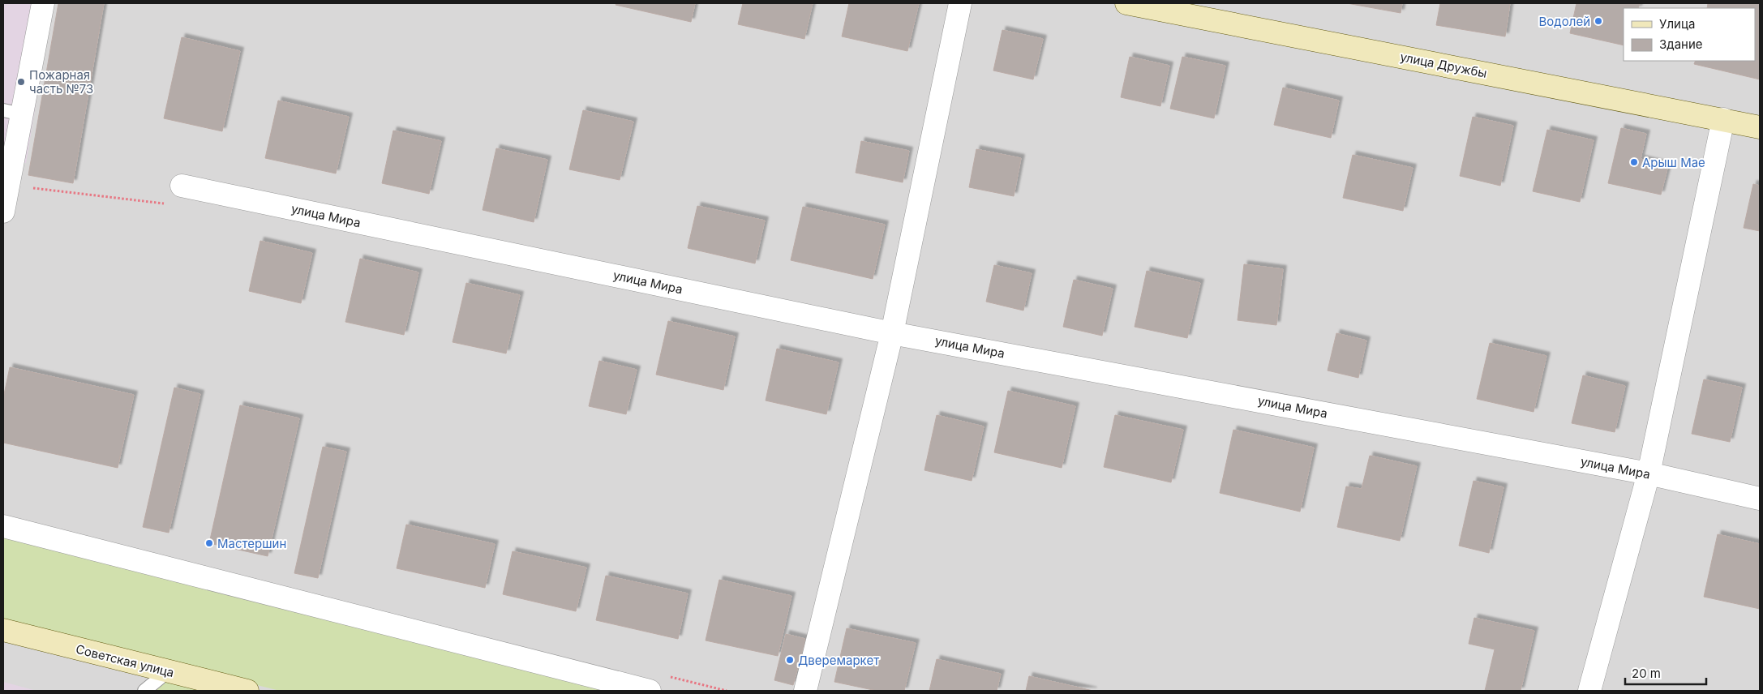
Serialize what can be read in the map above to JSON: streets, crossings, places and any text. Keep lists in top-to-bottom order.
{
  "streets": {
    "street": ["улица Дружбы", "улица Мира", "Советская улица"]
  },
  "places": [
    "Водолей",
    "Пожарная часть №73",
    "Арыш Мае",
    "Мастершин",
    "Дверемаркет"
  ],
  "legend": ["Улица", "Здание"],
  "scale_bar": "20 m"
}
